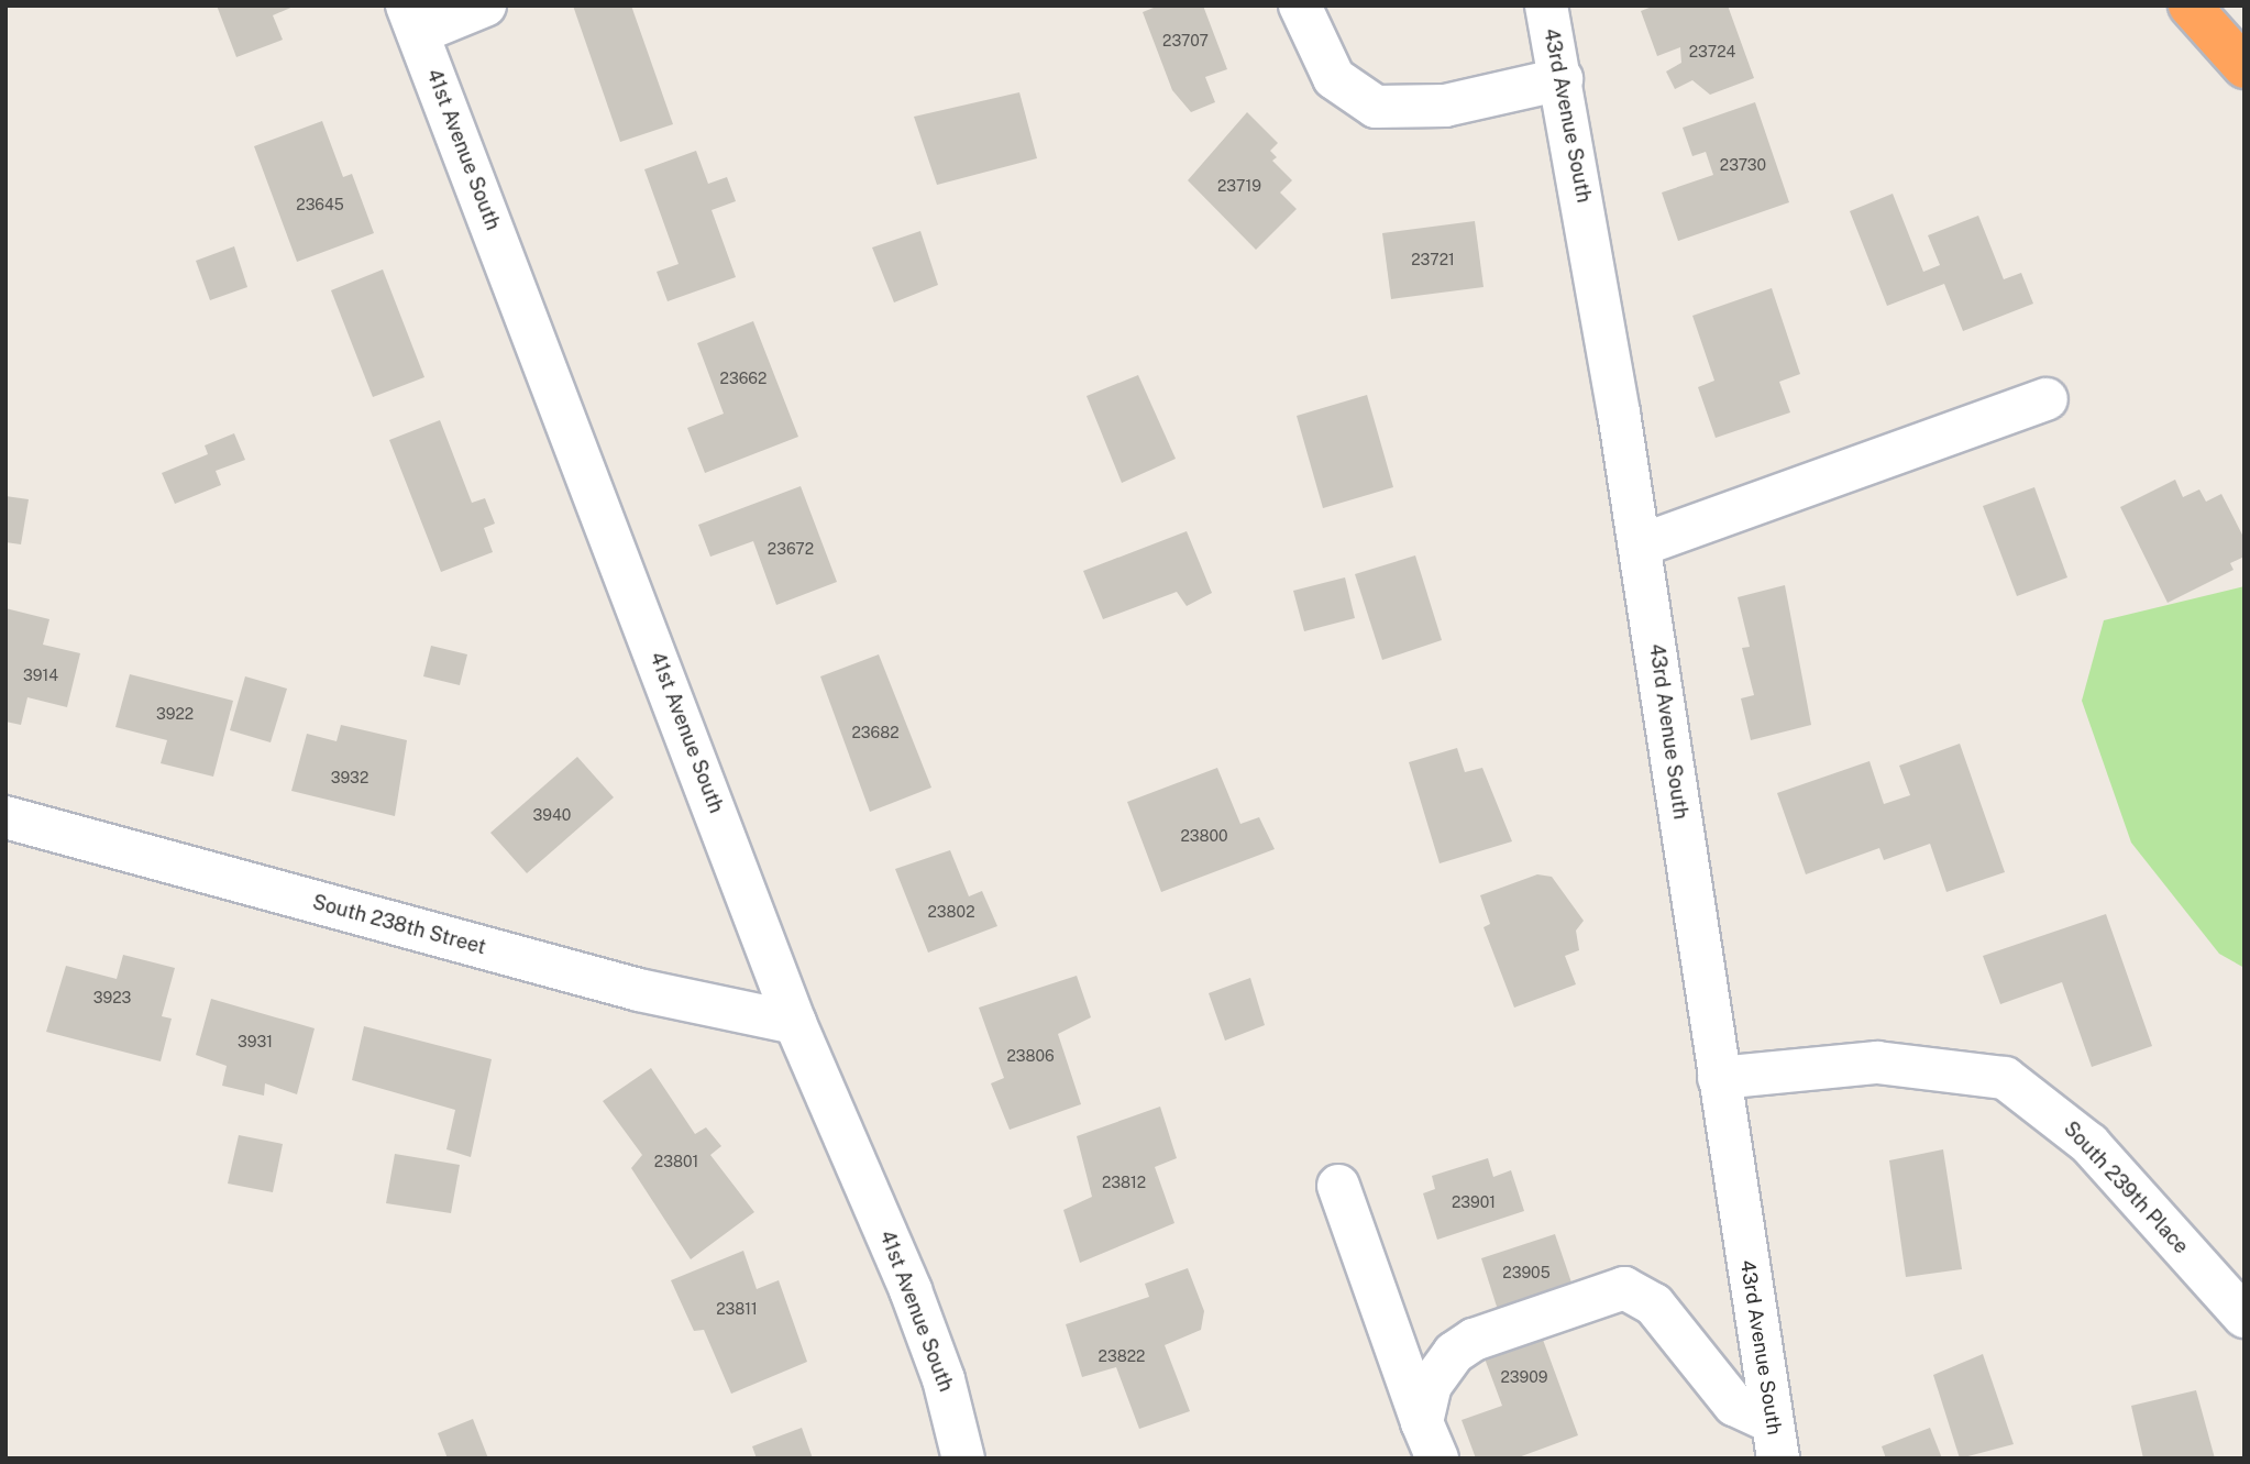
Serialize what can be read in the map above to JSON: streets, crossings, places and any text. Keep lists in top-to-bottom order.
{
  "streets": {
    "street": [
      "43rd Avenue South",
      "41st Avenue South",
      "South 238th Street",
      "South 239th Place"
    ]
  },
  "crossings": [
    ["43rd Avenue South", "South 239th Place"],
    ["41st Avenue South", "South 238th Street"]
  ],
  "house_numbers": [
    "23707",
    "23724",
    "23730",
    "23719",
    "23645",
    "23721",
    "23662",
    "23672",
    "3914",
    "3922",
    "23682",
    "3932",
    "3940",
    "23800",
    "23802",
    "3923",
    "3931",
    "23806",
    "23801",
    "23812",
    "23901",
    "23905",
    "23811",
    "23822",
    "23909"
  ]
}
